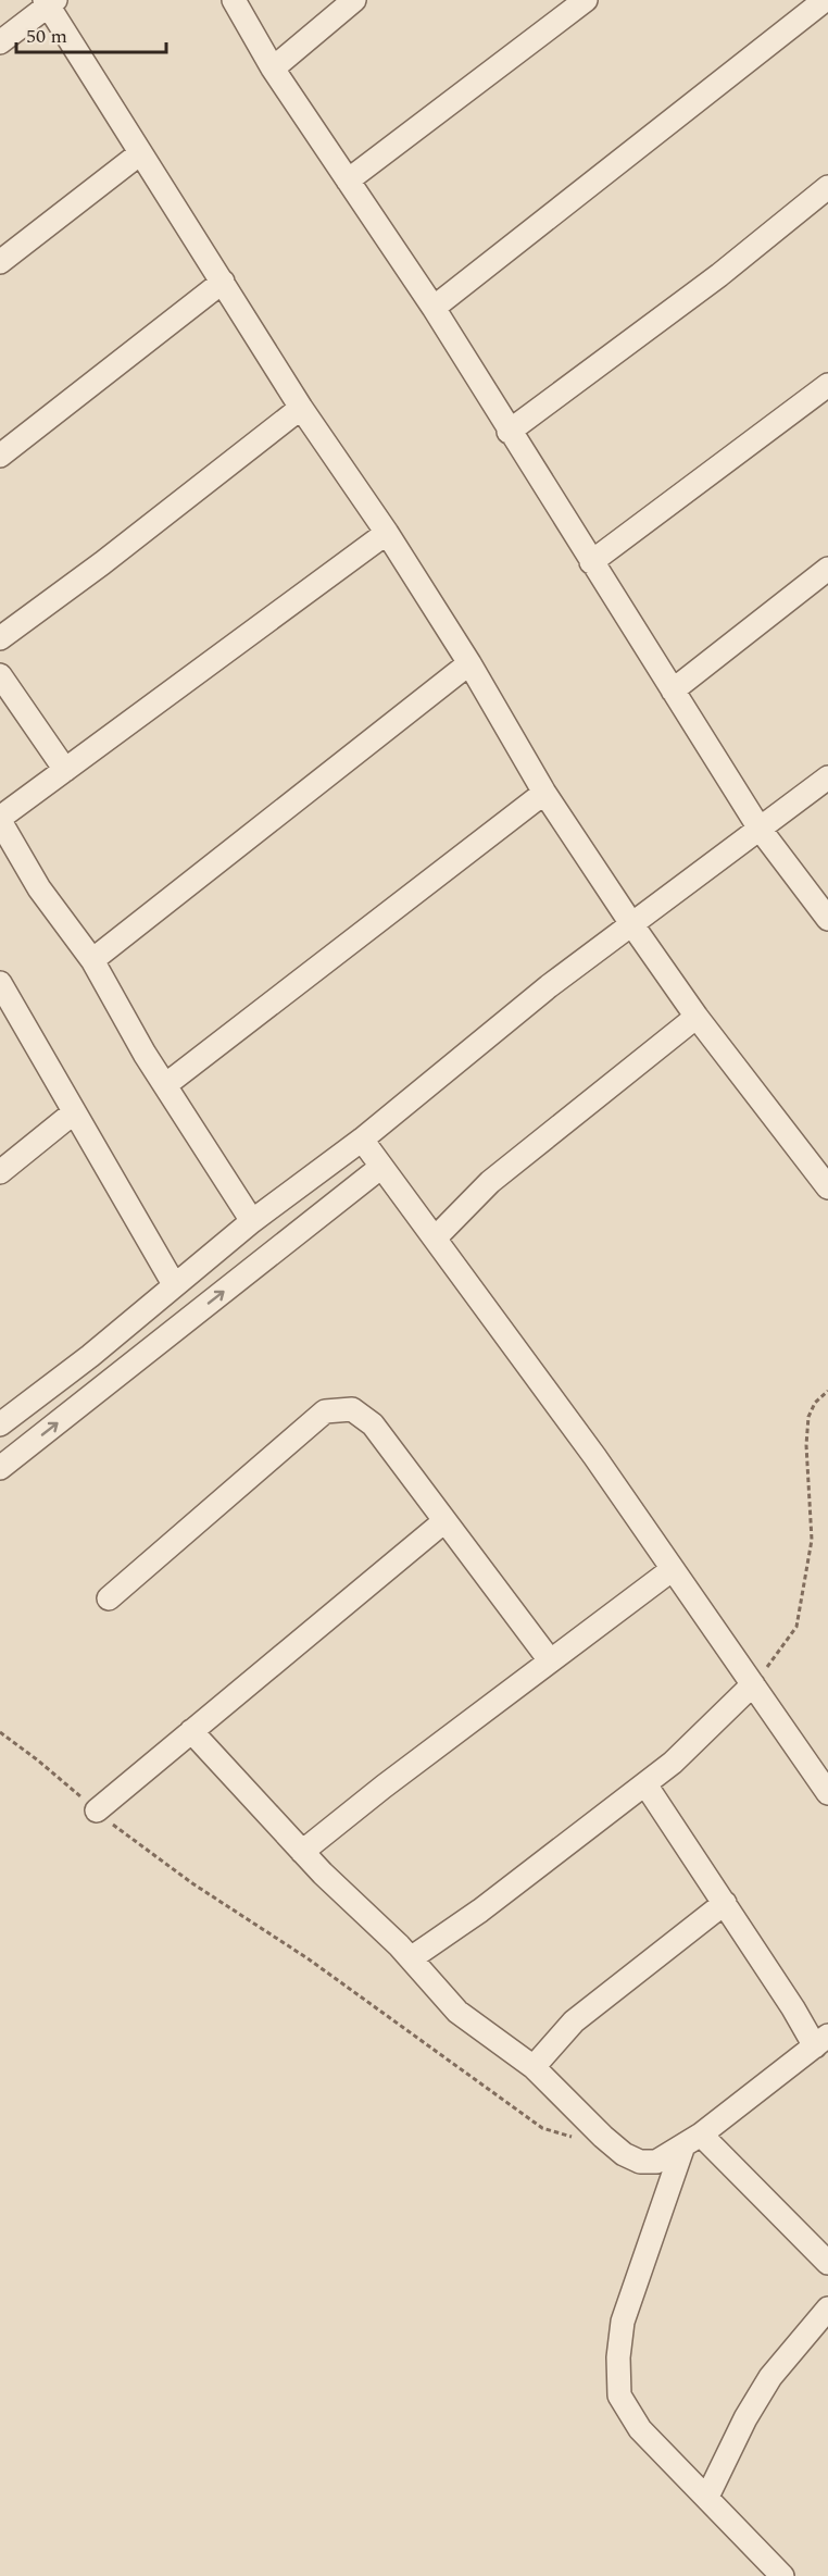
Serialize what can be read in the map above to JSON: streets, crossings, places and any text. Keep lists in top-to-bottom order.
{
  "scale_bar": "50 m"
}
